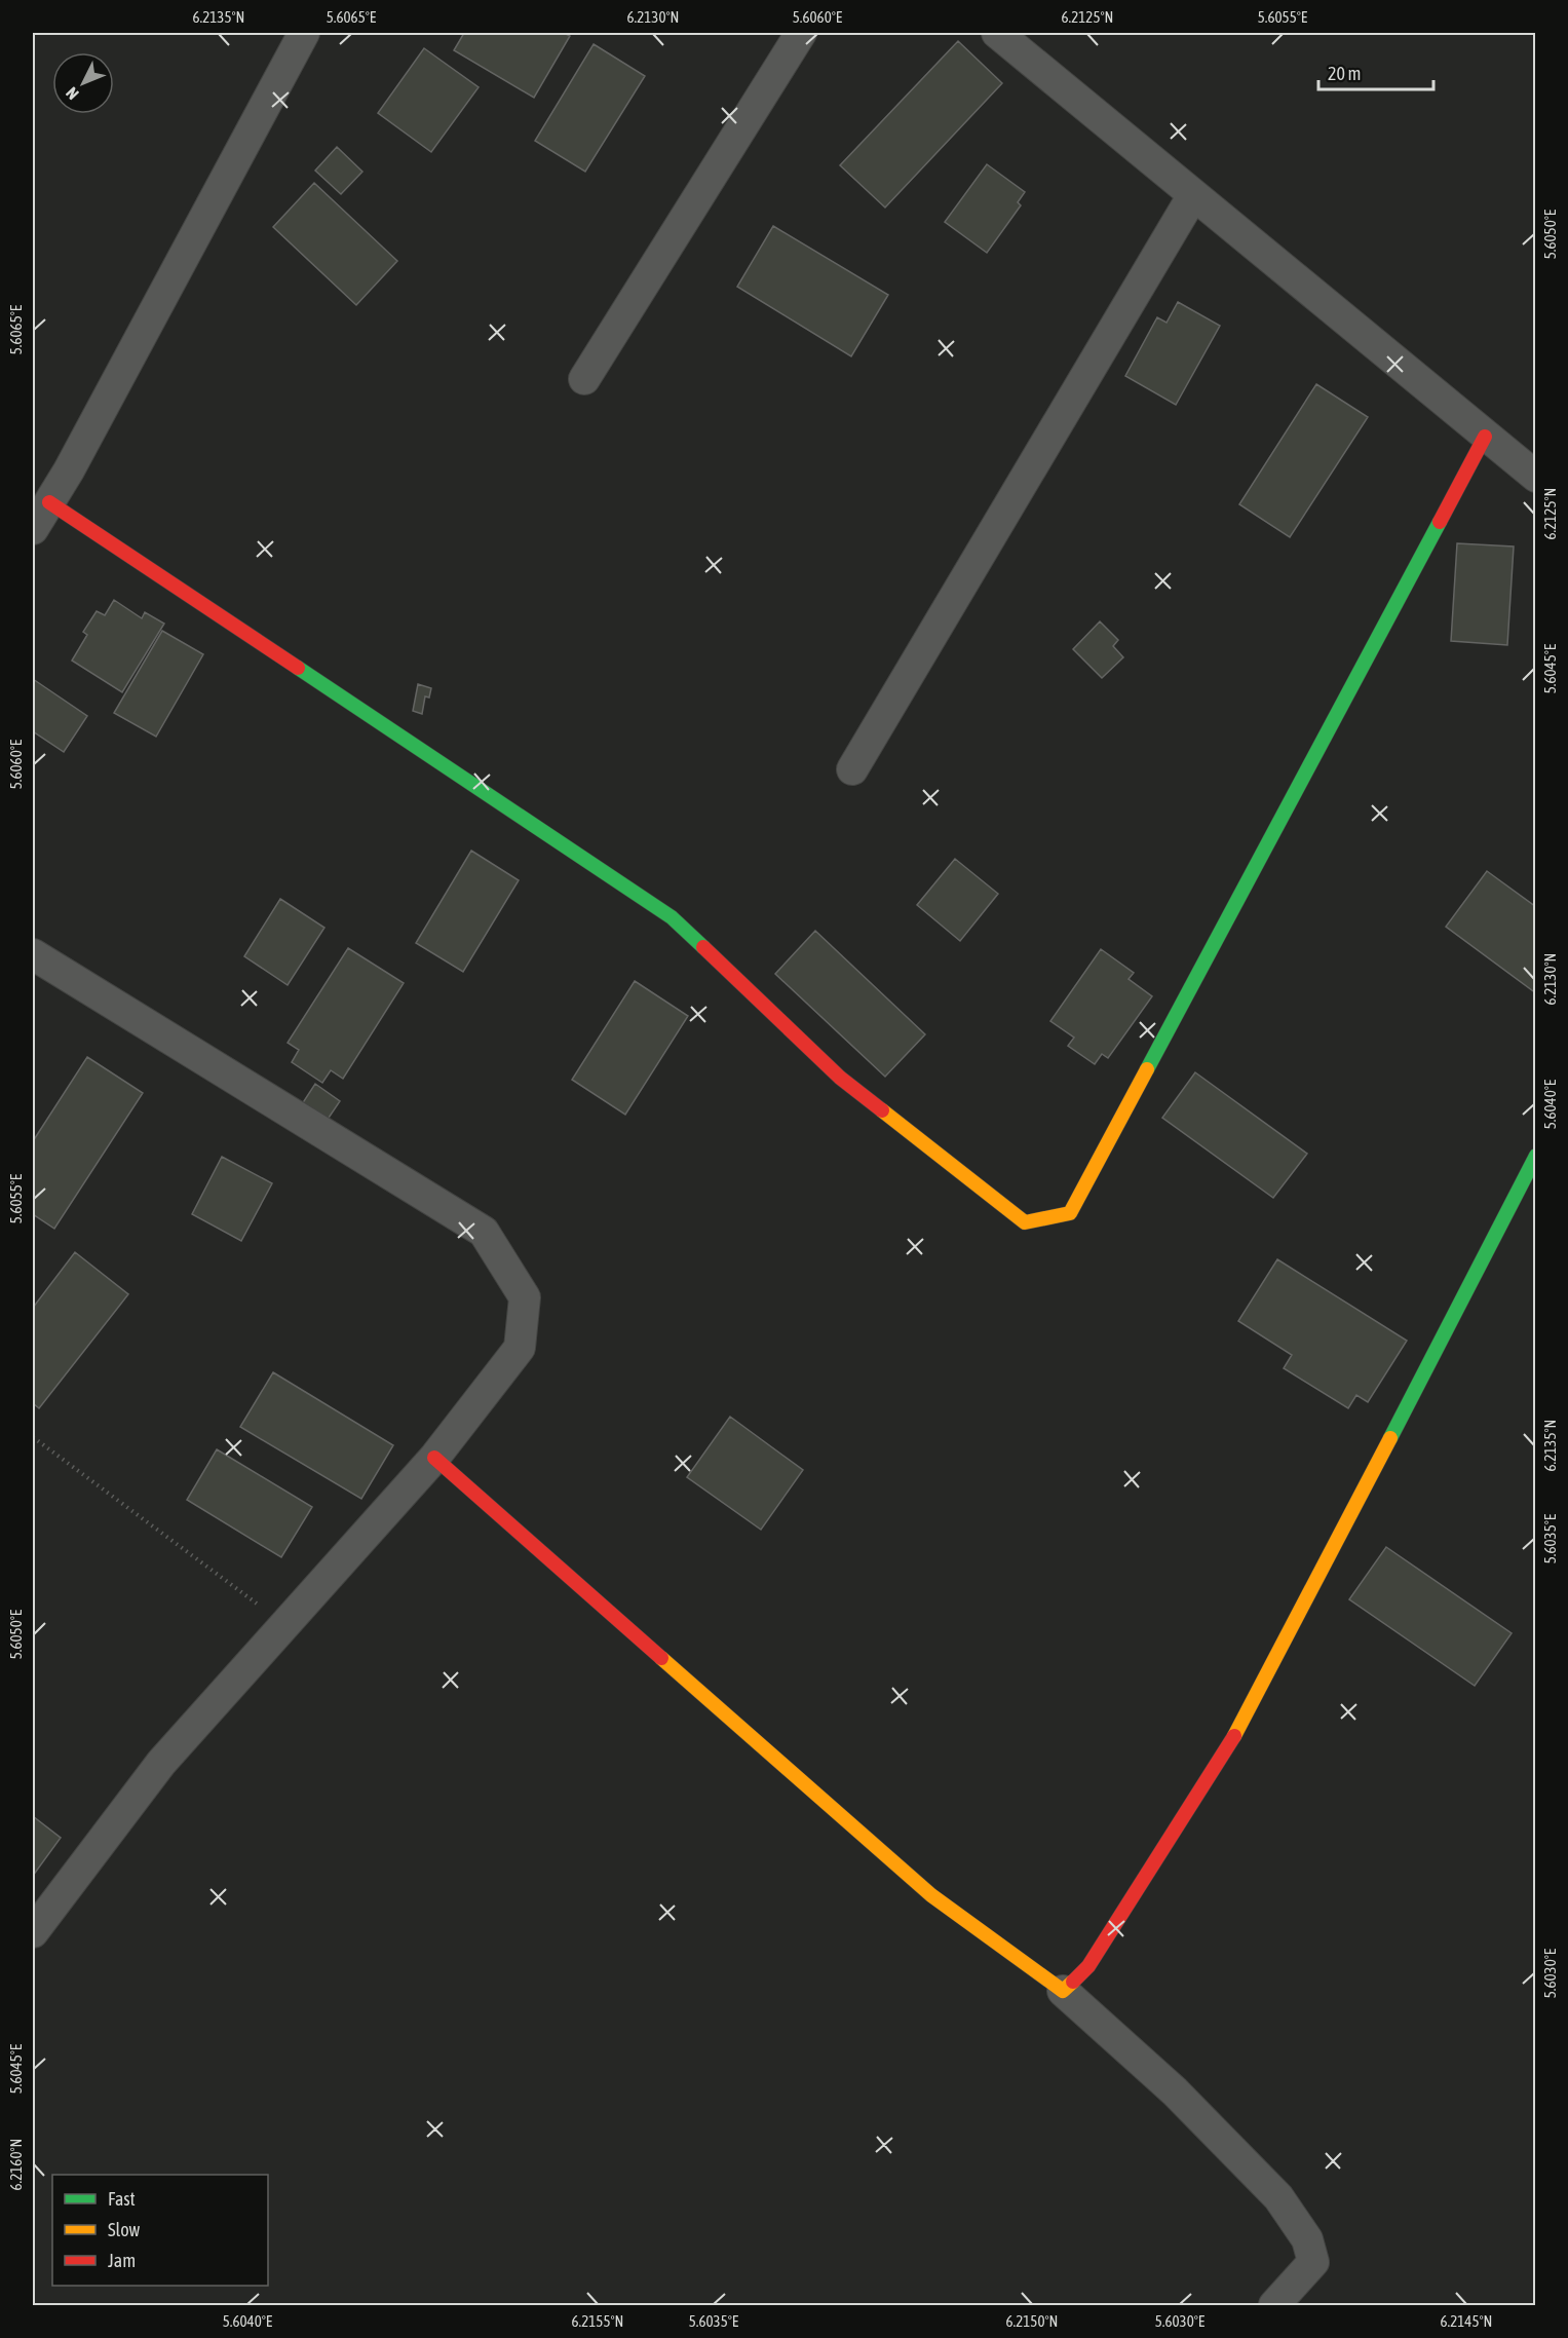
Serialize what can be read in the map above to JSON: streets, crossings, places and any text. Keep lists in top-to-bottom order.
{
  "legend": ["Fast", "Slow", "Jam"],
  "scale_bar": "20 m",
  "north": "bottom left",
  "coordinates": [
    "6.2135°N",
    "5.6065°E",
    "6.2130°N",
    "5.6060°E",
    "6.2125°N",
    "5.6055°E",
    "5.6050°E",
    "5.6045°E",
    "5.6040°E",
    "5.6035°E",
    "5.6030°E",
    "6.2160°N",
    "6.2155°N",
    "6.2150°N",
    "6.2145°N"
  ]
}
